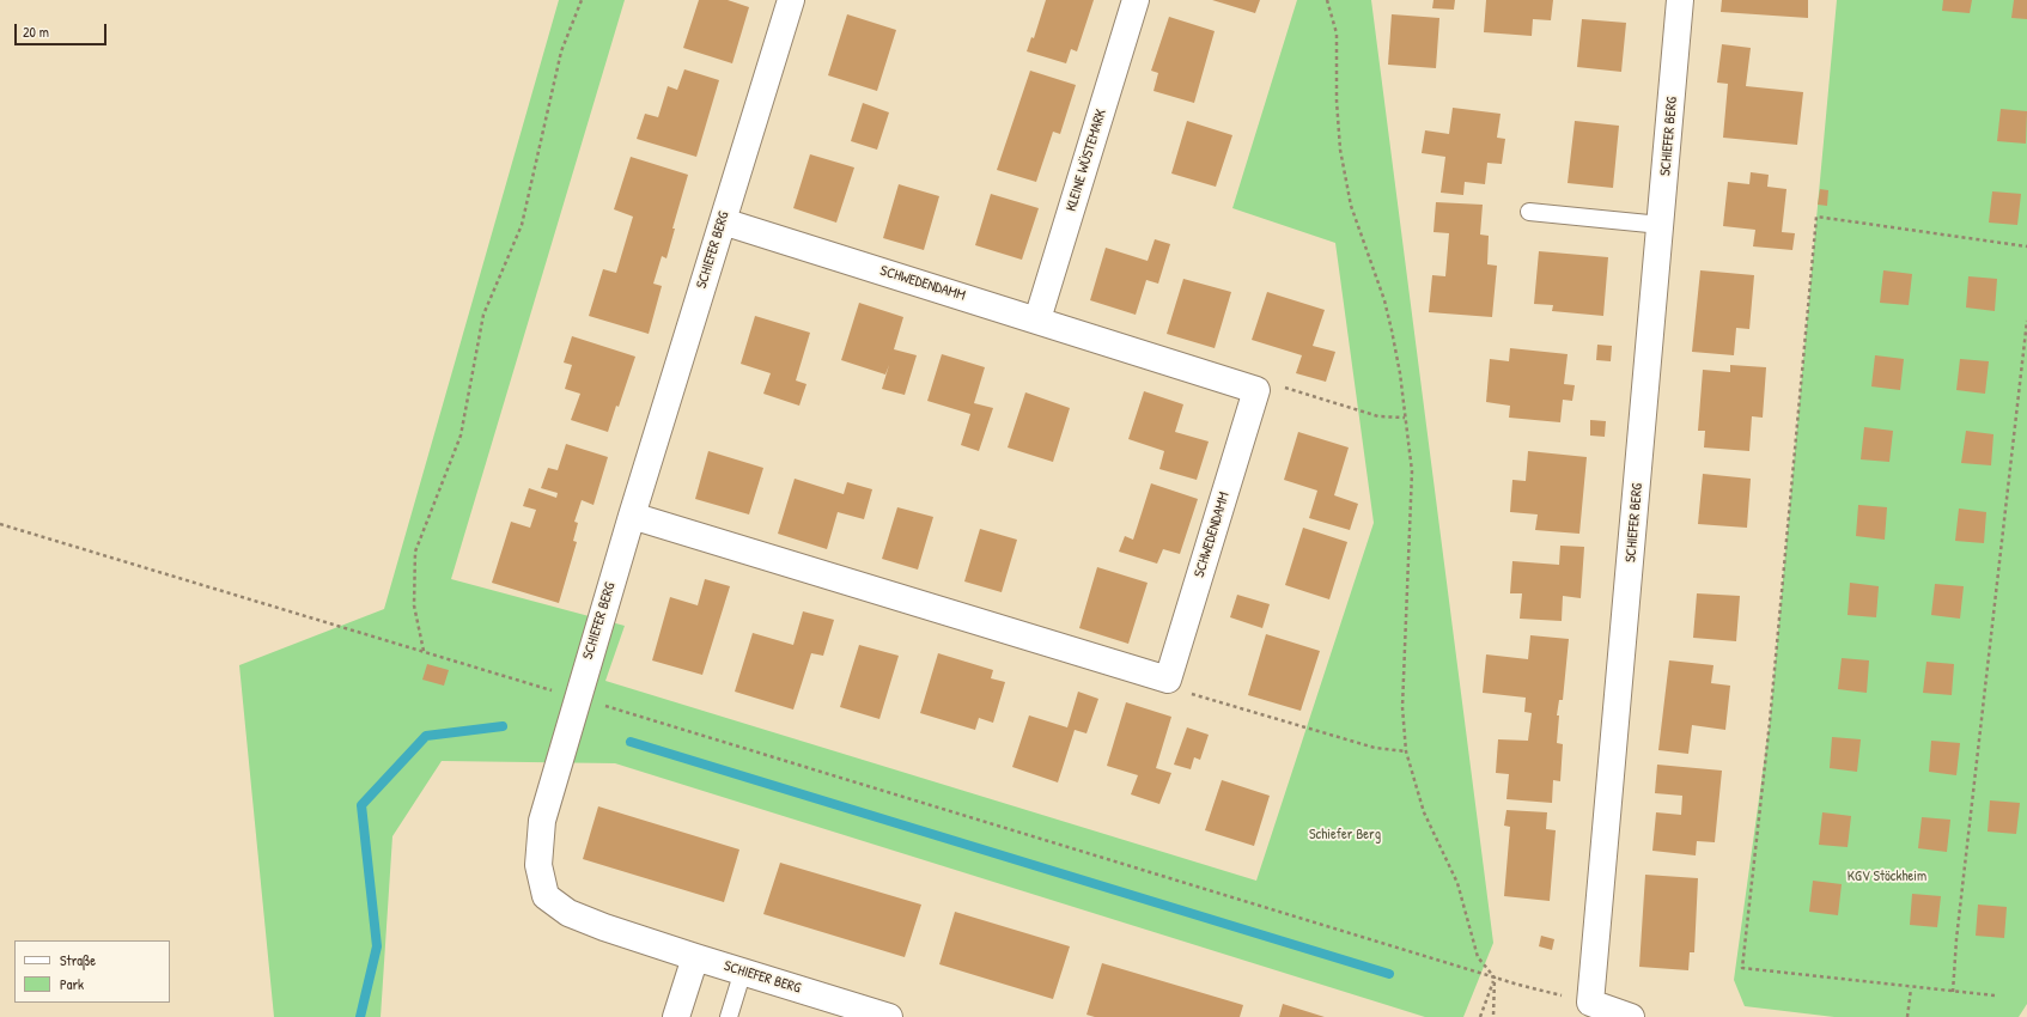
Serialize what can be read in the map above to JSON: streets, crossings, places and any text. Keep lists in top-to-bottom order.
{
  "streets": {
    "street": ["SCHIEFER BERG", "KLEINE WÜSTEMARK", "SCHWEDENDAMM"]
  },
  "crossings": [
    ["SCHIEFER BERG", "SCHWEDENDAMM"],
    ["KLEINE WÜSTEMARK", "SCHWEDENDAMM"]
  ],
  "parks": ["Schiefer Berg", "KGV Stöckheim"],
  "legend": ["Straße", "Park"],
  "scale_bar": "20 m"
}
